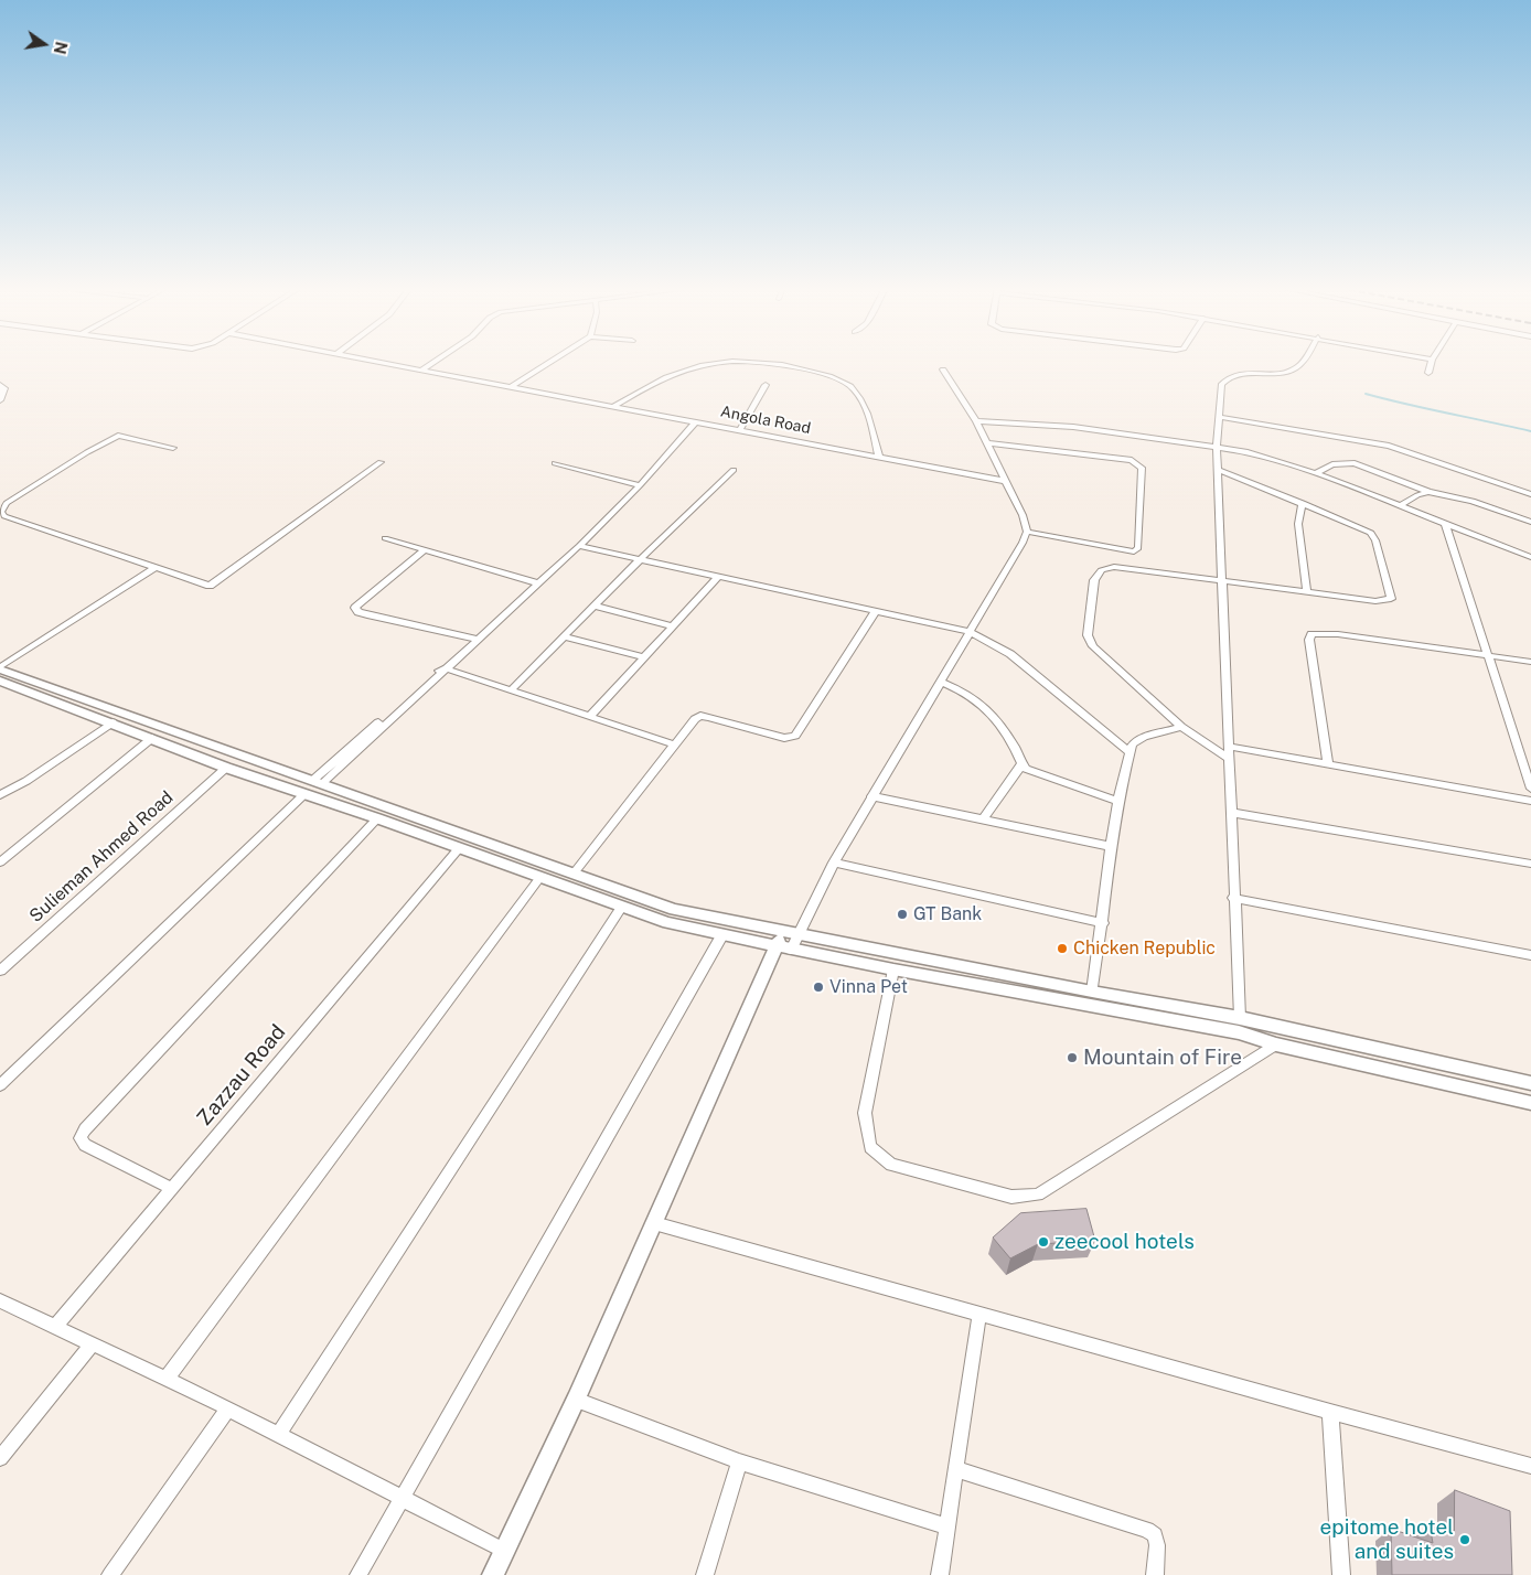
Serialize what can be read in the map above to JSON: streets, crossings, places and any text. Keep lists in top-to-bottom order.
{
  "streets": {
    "street": ["Angola Road", "Sulieman Ahmed Road", "Zazzau Road"]
  },
  "places": [
    "GT Bank",
    "Chicken Republic",
    "Vinna Pet",
    "Mountain of Fire",
    "zeecool hotels",
    "epitome hotel and suites"
  ],
  "north": "right"
}
